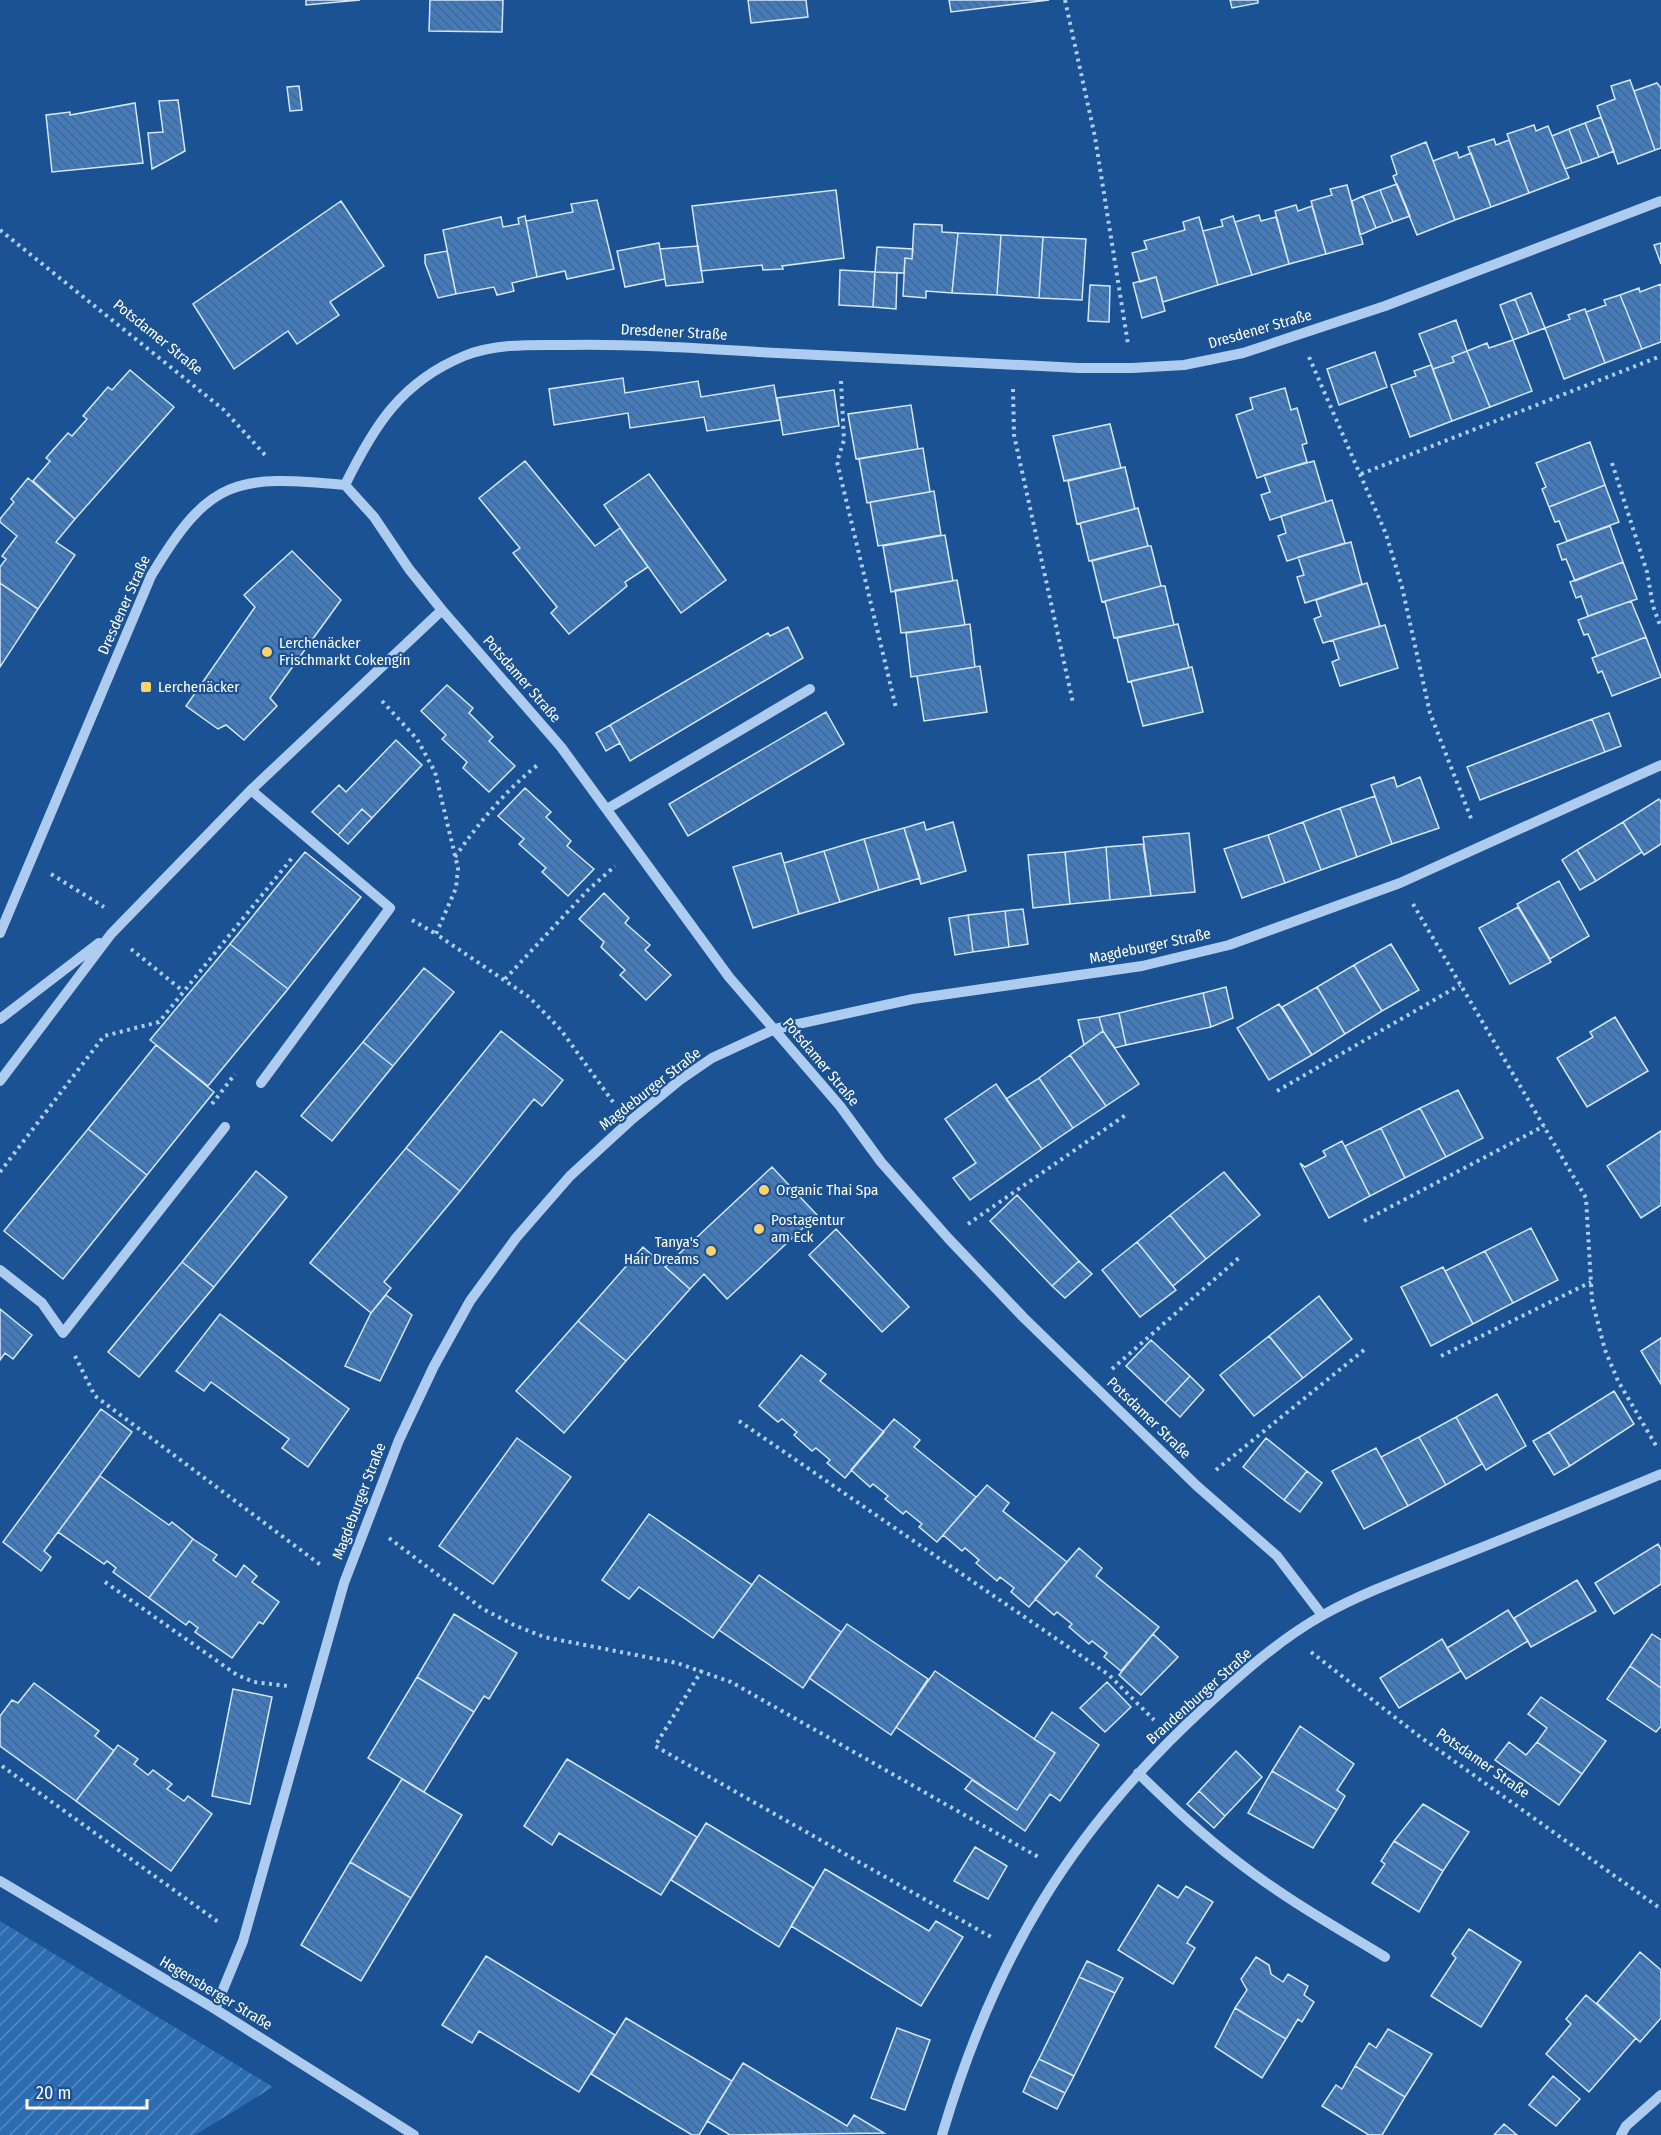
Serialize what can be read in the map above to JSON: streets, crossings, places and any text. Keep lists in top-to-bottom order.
{
  "streets": {
    "street": [
      "Dresdener Straße",
      "Potsdamer Straße",
      "Magdeburger Straße",
      "Brandenburger Straße",
      "Hegensberger Straße"
    ]
  },
  "crossings": [
    ["Dresdener Straße", "Potsdamer Straße"],
    ["Potsdamer Straße", "Magdeburger Straße"],
    ["Potsdamer Straße", "Brandenburger Straße"],
    ["Magdeburger Straße", "Hegensberger Straße"]
  ],
  "places": {
    "other": [
      "Lerchenäcker Frischmarkt Cokengin",
      "Organic Thai Spa",
      "Postagentur am Eck",
      "Tanya's Hair Dreams"
    ],
    "transit": ["Lerchenäcker"]
  },
  "scale_bar": "20 m"
}
